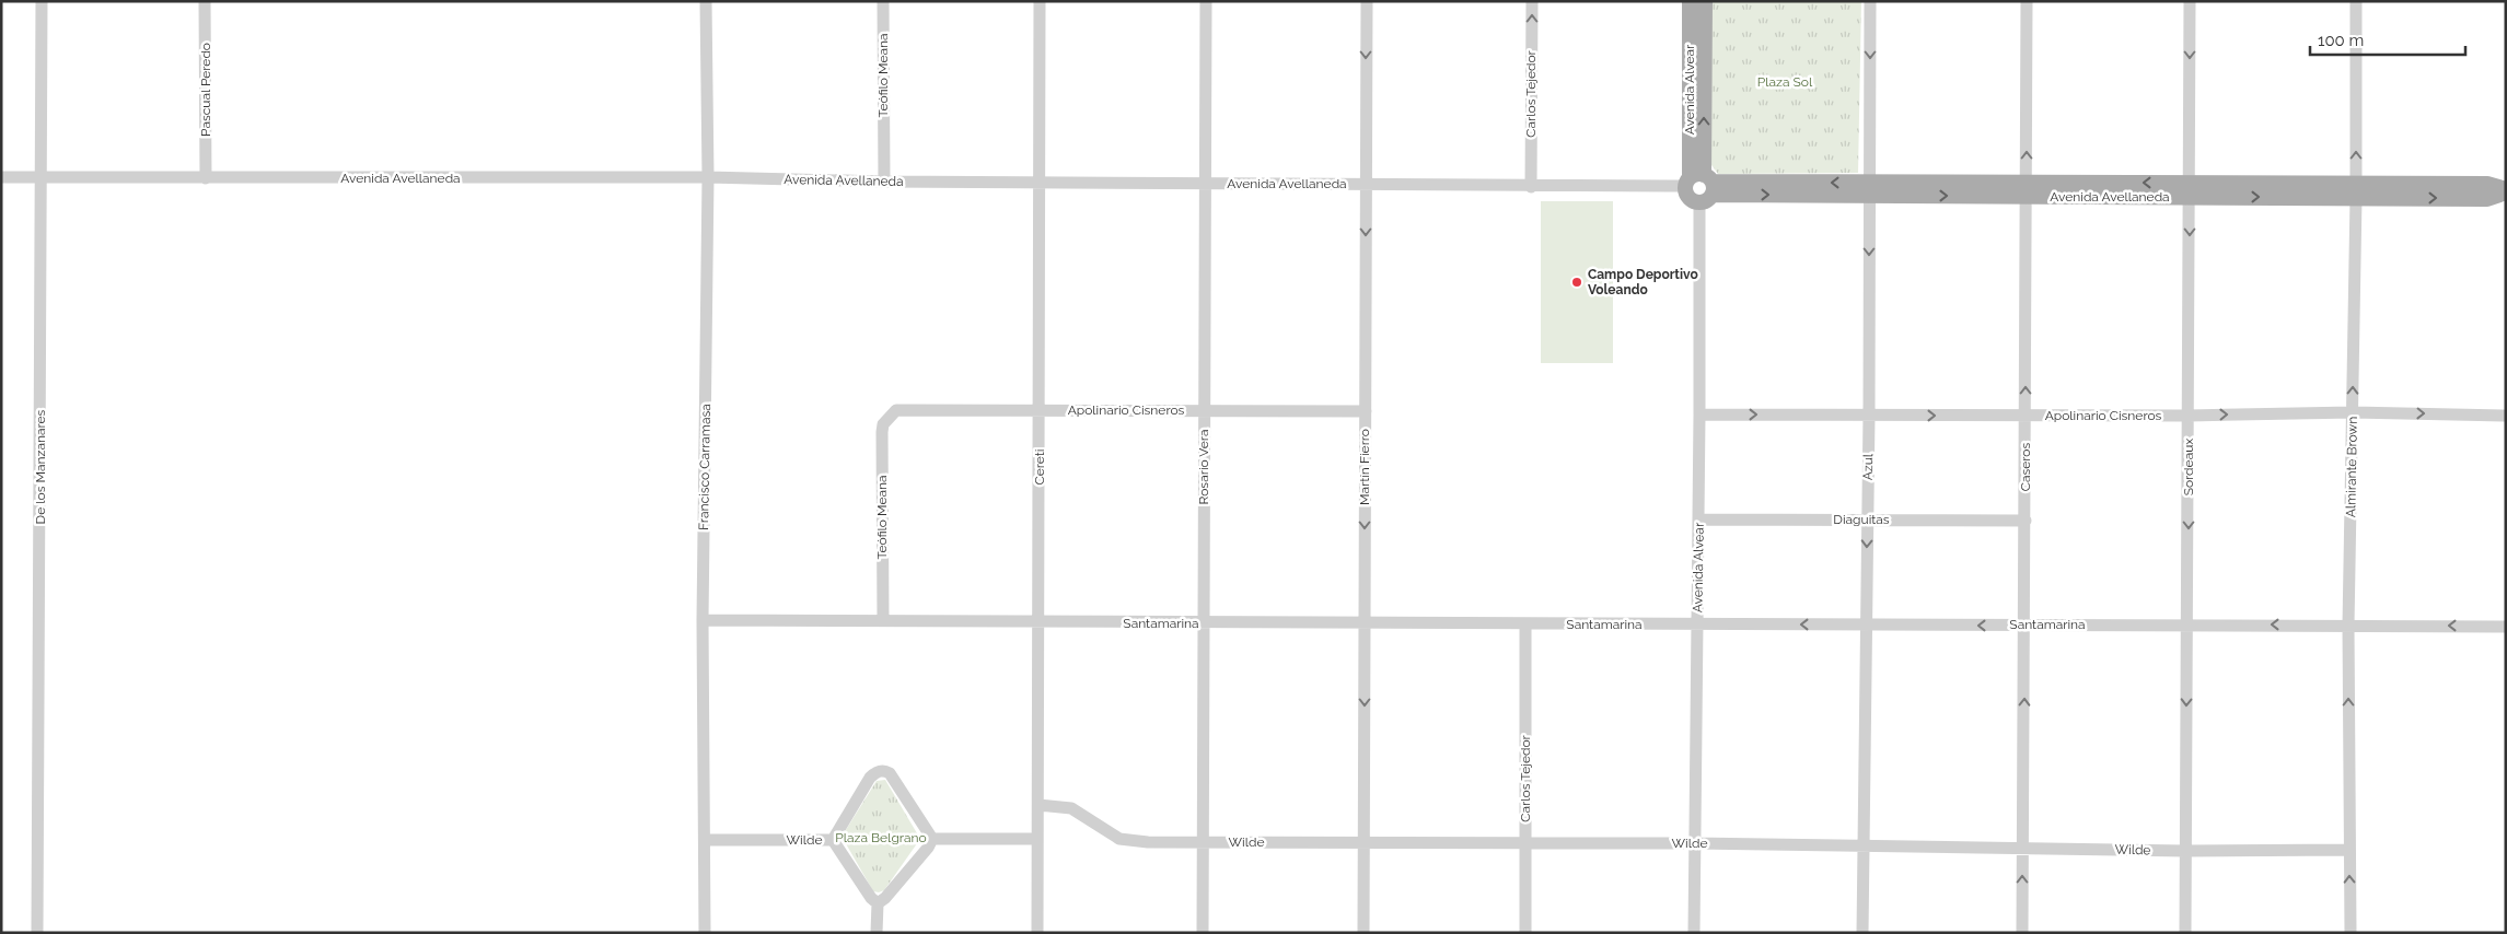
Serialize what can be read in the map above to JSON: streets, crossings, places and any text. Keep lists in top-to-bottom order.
{
  "streets": {
    "main road": ["Avenida Alvear", "Avenida Avellaneda"],
    "street": [
      "Teófilo Meana",
      "Pascual Peredo",
      "Carlos Tejedor",
      "Apolinario Cisneros",
      "De los Manzanares",
      "Francisco Carramasa",
      "Cereti",
      "Rosario Vera",
      "Martín Fierro",
      "Azul",
      "Caseros",
      "Sordeaux",
      "Almirante Brown",
      "Diaguitas",
      "Santamarina",
      "Wilde"
    ]
  },
  "crossings": [
    ["Teófilo Meana", "Avenida Avellaneda"],
    ["Teófilo Meana", "Apolinario Cisneros"],
    ["Teófilo Meana", "Santamarina"],
    ["Pascual Peredo", "Avenida Avellaneda"],
    ["Avenida Alvear", "Avenida Avellaneda"],
    ["Avenida Alvear", "Apolinario Cisneros"],
    ["Avenida Alvear", "Diaguitas"],
    ["Avenida Alvear", "Santamarina"],
    ["Avenida Alvear", "Wilde"],
    ["Carlos Tejedor", "Avenida Avellaneda"],
    ["Carlos Tejedor", "Santamarina"],
    ["Carlos Tejedor", "Wilde"],
    ["Avenida Avellaneda", "De los Manzanares"],
    ["Avenida Avellaneda", "Francisco Carramasa"],
    ["Avenida Avellaneda", "Cereti"],
    ["Avenida Avellaneda", "Rosario Vera"],
    ["Avenida Avellaneda", "Martín Fierro"],
    ["Avenida Avellaneda", "Azul"],
    ["Avenida Avellaneda", "Caseros"],
    ["Avenida Avellaneda", "Sordeaux"],
    ["Avenida Avellaneda", "Almirante Brown"],
    ["Apolinario Cisneros", "Cereti"],
    ["Apolinario Cisneros", "Rosario Vera"],
    ["Apolinario Cisneros", "Martín Fierro"],
    ["Apolinario Cisneros", "Azul"],
    ["Apolinario Cisneros", "Caseros"],
    ["Apolinario Cisneros", "Sordeaux"],
    ["Apolinario Cisneros", "Almirante Brown"],
    ["Francisco Carramasa", "Santamarina"],
    ["Francisco Carramasa", "Wilde"],
    ["Cereti", "Santamarina"],
    ["Cereti", "Wilde"],
    ["Rosario Vera", "Santamarina"],
    ["Rosario Vera", "Wilde"],
    ["Martín Fierro", "Santamarina"],
    ["Martín Fierro", "Wilde"],
    ["Azul", "Diaguitas"],
    ["Azul", "Santamarina"],
    ["Azul", "Wilde"],
    ["Caseros", "Diaguitas"],
    ["Caseros", "Santamarina"],
    ["Caseros", "Wilde"],
    ["Sordeaux", "Santamarina"],
    ["Sordeaux", "Wilde"],
    ["Almirante Brown", "Santamarina"],
    ["Almirante Brown", "Wilde"]
  ],
  "one_way": [
    "Carlos Tejedor",
    "Apolinario Cisneros",
    "Martín Fierro",
    "Azul",
    "Caseros",
    "Sordeaux",
    "Almirante Brown",
    "Santamarina"
  ],
  "parks": ["Plaza Sol", "Plaza Belgrano"],
  "places": ["Campo Deportivo Voleando"],
  "scale_bar": "100 m"
}
